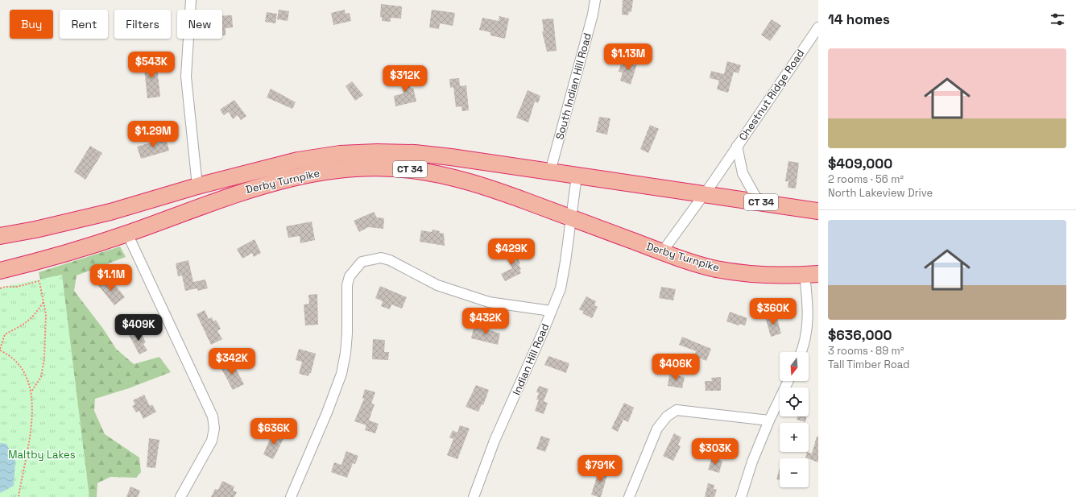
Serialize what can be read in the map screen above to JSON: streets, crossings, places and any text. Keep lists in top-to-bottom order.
{
  "streets": {
    "highway": ["CT 34", "Derby Turnpike"],
    "street": ["South Indian Hill Road", "Chestnut Ridge Road", "Indian Hill Road"]
  },
  "crossings": [
    ["South Indian Hill Road", "Derby Turnpike"],
    ["Chestnut Ridge Road", "Derby Turnpike"],
    ["Derby Turnpike", "Indian Hill Road"]
  ],
  "parks": ["Maltby Lakes"],
  "north": "bottom",
  "page": {
    "heading": "14 homes",
    "chip": [
      "Buy",
      "Rent",
      "Filters",
      "New"
    ],
    "list": [
      {
        "name": "$409,000",
        "note": "2 rooms · 56 m² · North Lakeview Drive"
      },
      {
        "name": "$636,000",
        "note": "3 rooms · 89 m² · Tall Timber Road"
      }
    ],
    "price": [
      "$1.13M",
      "$543K",
      "$312K",
      "$1.29M",
      "$429K",
      "$1.1M",
      "$360K",
      "$432K",
      "$409K",
      "$342K",
      "$406K",
      "$636K",
      "$303K",
      "$791K"
    ],
    "map_buttons": ["+", "−"]
  }
}
